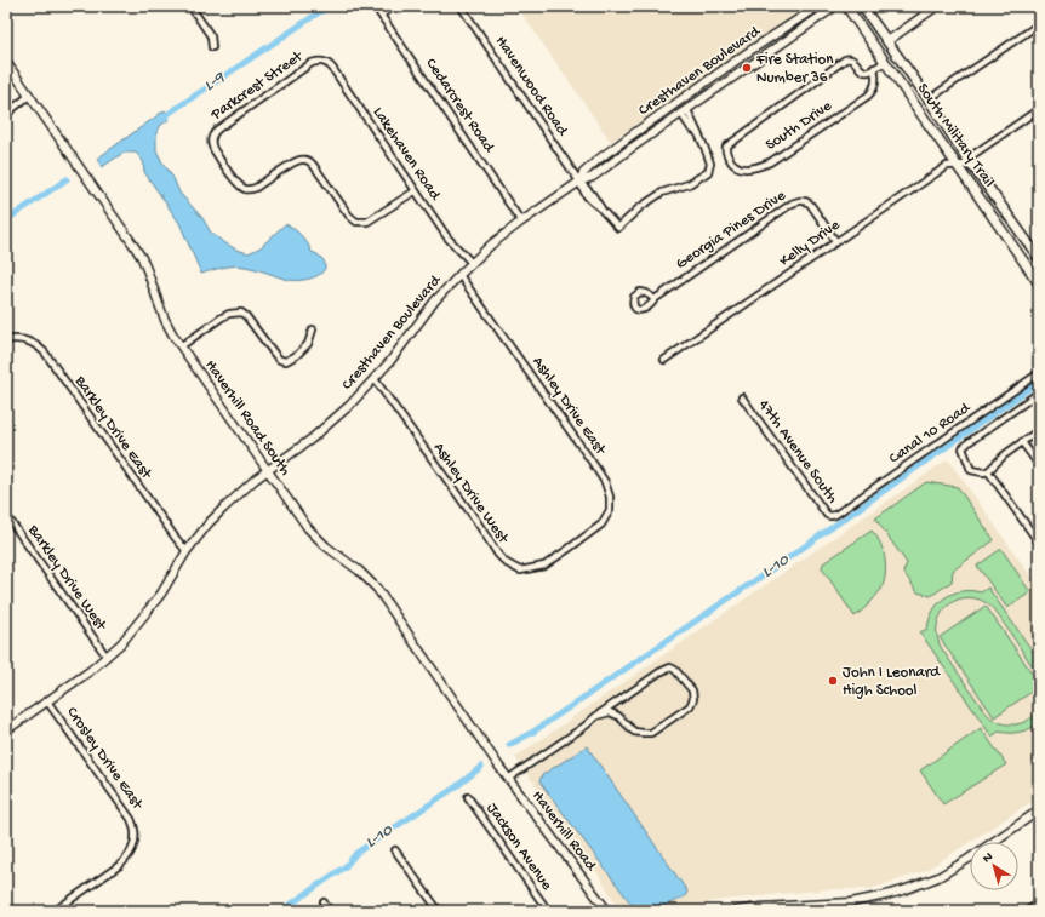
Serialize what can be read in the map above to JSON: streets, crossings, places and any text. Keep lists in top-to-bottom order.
{
  "streets": {
    "main road": ["South Military Trail"],
    "street": [
      "Cresthaven Boulevard",
      "Parkcrest Street",
      "Havenwood Road",
      "Cedarcrest Road",
      "South Drive",
      "Lakehaven Road",
      "Georgia Pines Drive",
      "Kelly Drive",
      "Ashley Drive East",
      "Haverhill Road South",
      "Barkley Drive East",
      "Canal 10 Road",
      "47th Avenue South",
      "Ashley Drive West",
      "Barkley Drive West",
      "Crosley Drive East",
      "Haverhill Road",
      "Jackson Avenue"
    ]
  },
  "crossings": [
    ["Cresthaven Boulevard", "Havenwood Road"],
    ["Cresthaven Boulevard", "Cedarcrest Road"],
    ["Cresthaven Boulevard", "Lakehaven Road"],
    ["Cresthaven Boulevard", "Ashley Drive East"],
    ["Cresthaven Boulevard", "Haverhill Road South"],
    ["Cresthaven Boulevard", "Barkley Drive East"],
    ["Cresthaven Boulevard", "Ashley Drive West"],
    ["Cresthaven Boulevard", "Barkley Drive West"],
    ["Cresthaven Boulevard", "Crosley Drive East"],
    ["Parkcrest Street", "Lakehaven Road"],
    ["South Military Trail", "Kelly Drive"],
    ["Georgia Pines Drive", "Kelly Drive"],
    ["Ashley Drive East", "Ashley Drive West"],
    ["Haverhill Road South", "Haverhill Road"],
    ["Canal 10 Road", "47th Avenue South"]
  ],
  "water": ["L-9", "L-10"],
  "places": ["Fire Station Number 36", "John I Leonard High School"],
  "north": "top left"
}
